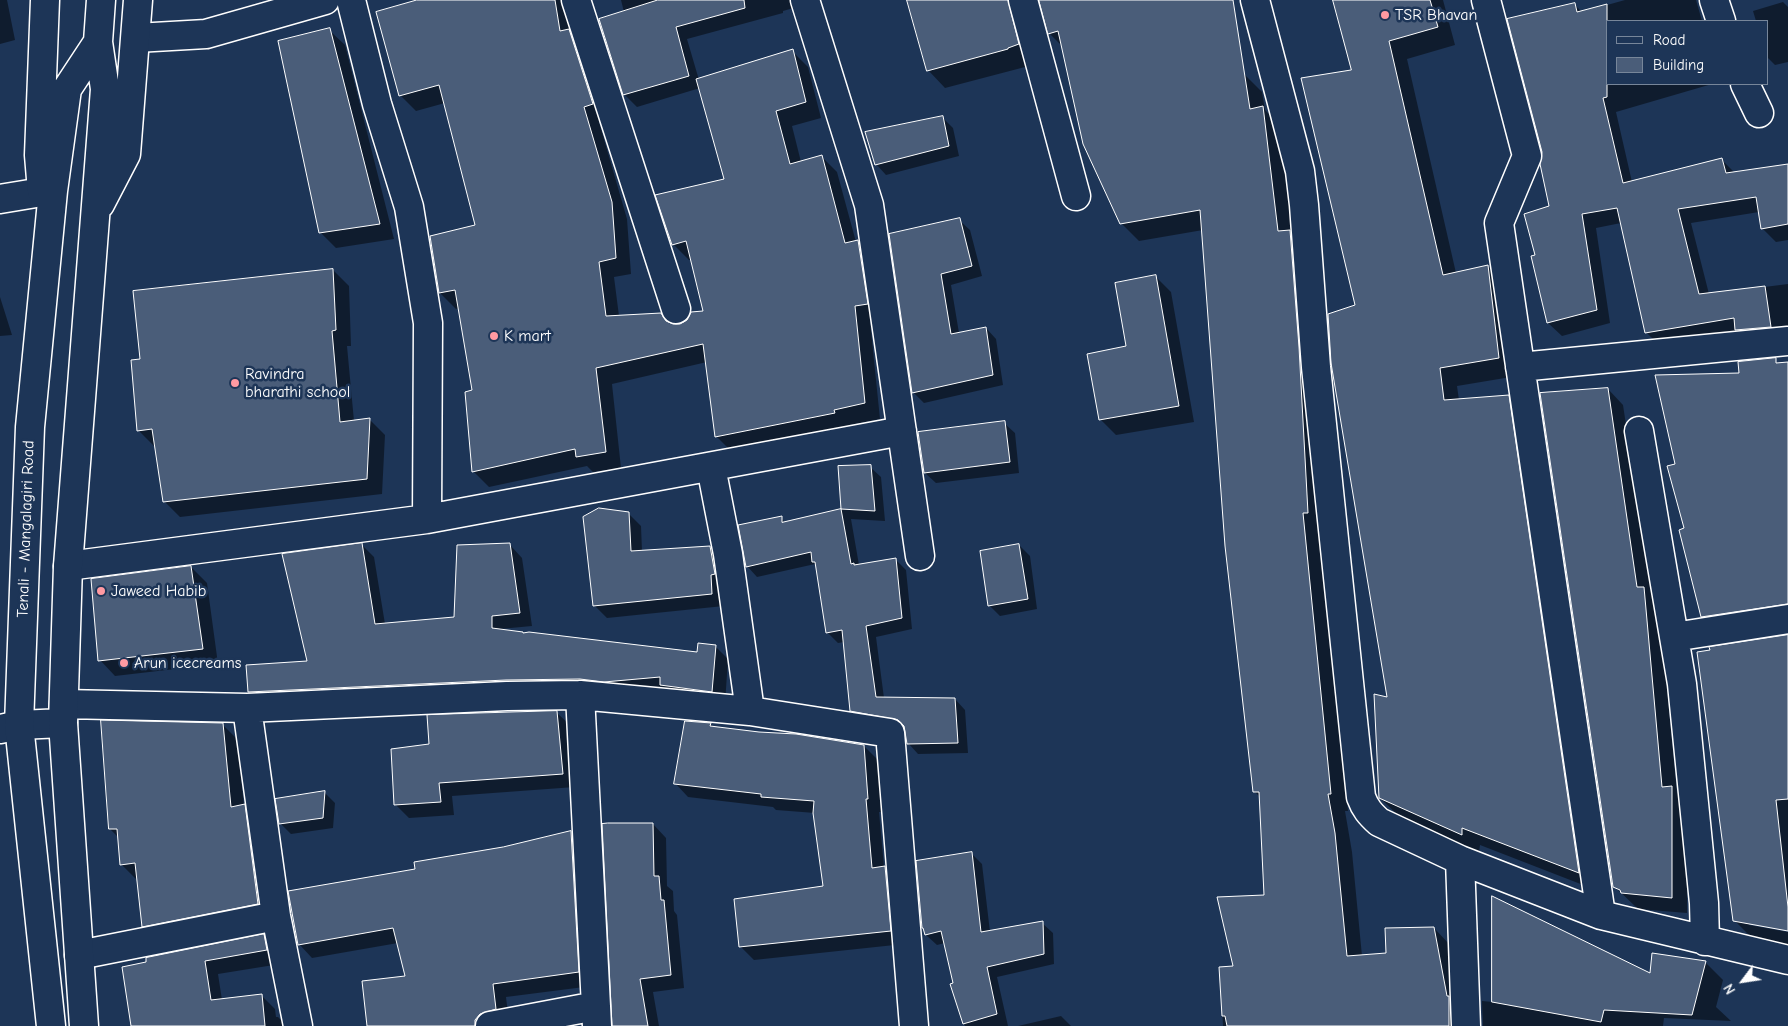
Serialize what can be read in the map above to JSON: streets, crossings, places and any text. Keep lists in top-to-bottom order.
{
  "streets": {
    "street": ["Tenali - Mangalagiri Road"]
  },
  "places": [
    "TSR Bhavan",
    "K mart",
    "Ravindra bharathi school",
    "Jaweed Habib",
    "Arun icecreams"
  ],
  "legend": ["Road", "Building"],
  "north": "bottom left"
}
